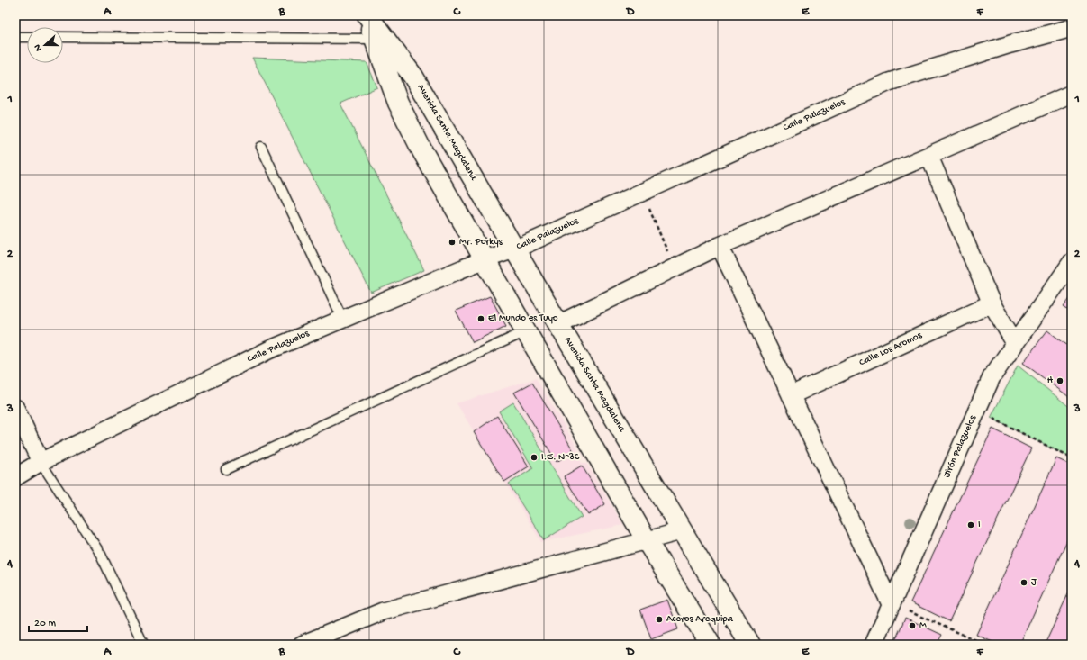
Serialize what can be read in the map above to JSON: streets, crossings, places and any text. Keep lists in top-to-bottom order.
{
  "streets": {
    "main road": ["Avenida Santa Magdalena"],
    "street": ["Calle Palazuelos", "Calle Los Aromos", "Jirón Palazuelos"]
  },
  "crossings": [
    ["Calle Palazuelos", "Avenida Santa Magdalena"]
  ],
  "places": [
    "Mr. Porkys",
    "El Mundo es Tuyo",
    "H",
    "I.E. Nº36",
    "I",
    "J",
    "Aceros Arequipa",
    "M"
  ],
  "scale_bar": "20 m",
  "north": "left",
  "grid": {
    "columns": [
      "A",
      "B",
      "C",
      "D",
      "E",
      "F"
    ],
    "rows": [
      "1",
      "2",
      "3",
      "4"
    ]
  }
}
